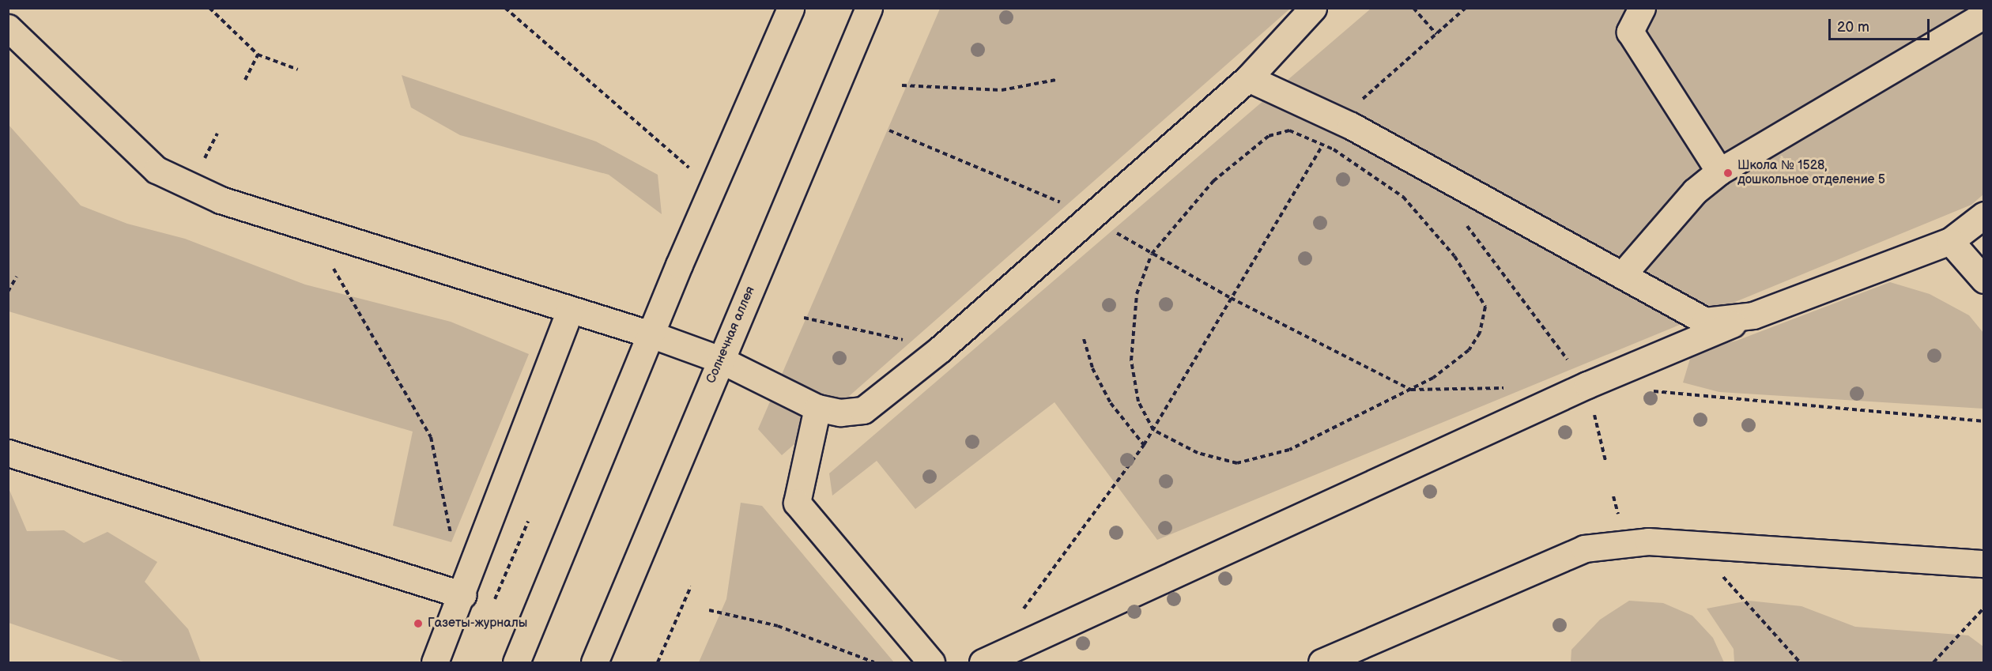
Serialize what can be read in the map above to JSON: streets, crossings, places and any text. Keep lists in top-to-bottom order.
{
  "streets": {
    "street": ["Солнечная аллея"]
  },
  "places": ["Школа № 1528, дошкольное отделение 5", "Газеты-журналы"],
  "scale_bar": "20 m"
}
